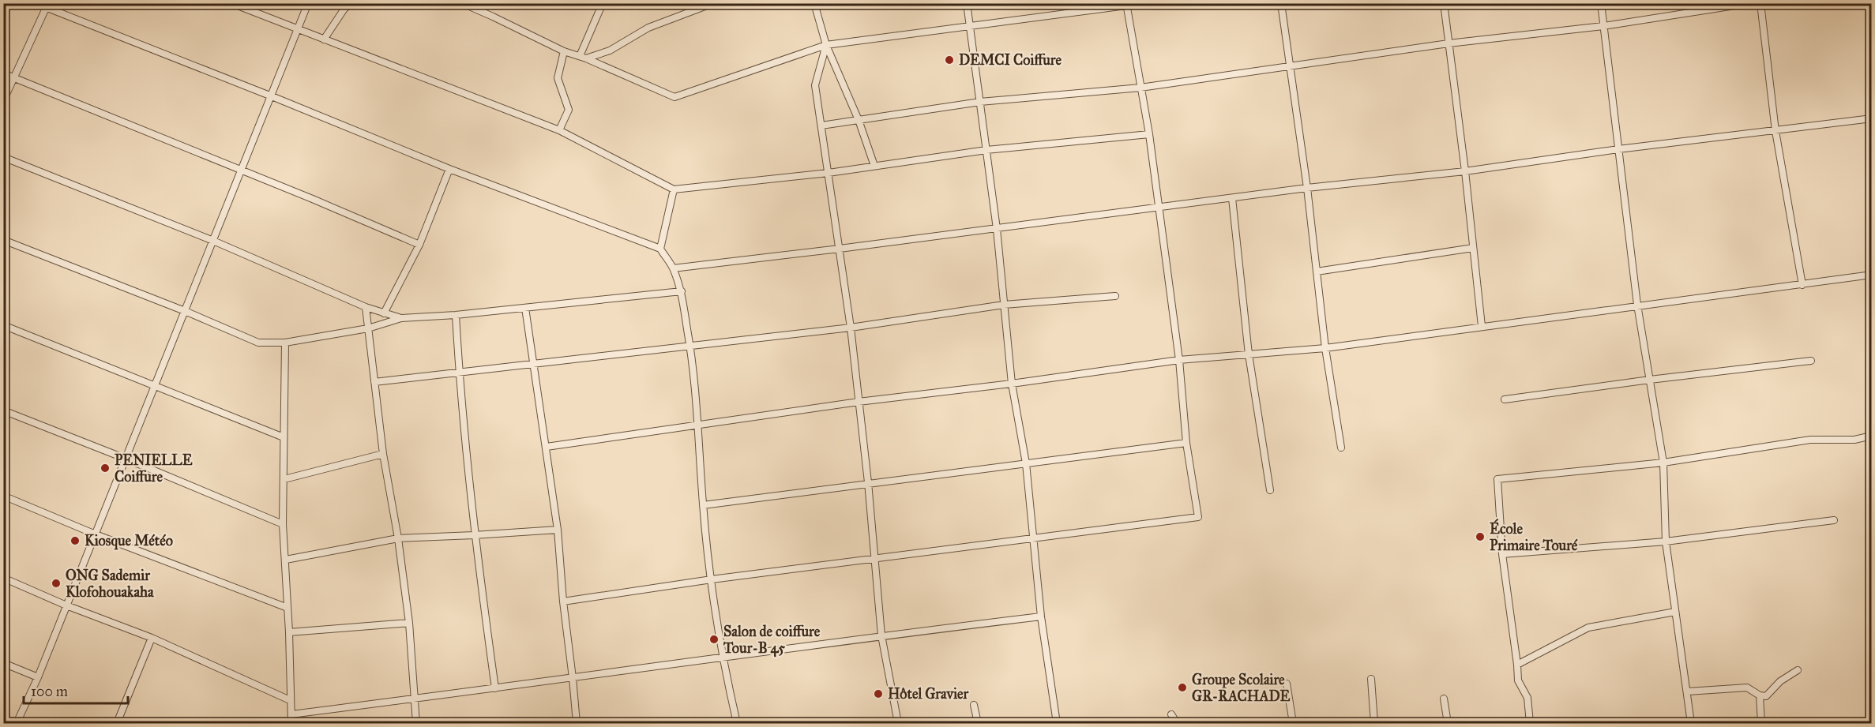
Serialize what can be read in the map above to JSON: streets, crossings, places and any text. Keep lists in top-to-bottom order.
{
  "places": [
    "DEMCI Coiffure",
    "PENIELLE Coiffure",
    "École Primaire Touré",
    "Kiosque Météo",
    "ONG Sademir Klofohouakaha",
    "Salon de coiffure Tour-B 45",
    "Groupe Scolaire GR-RACHADE",
    "Hôtel Gravier"
  ],
  "scale_bar": "100 m"
}
